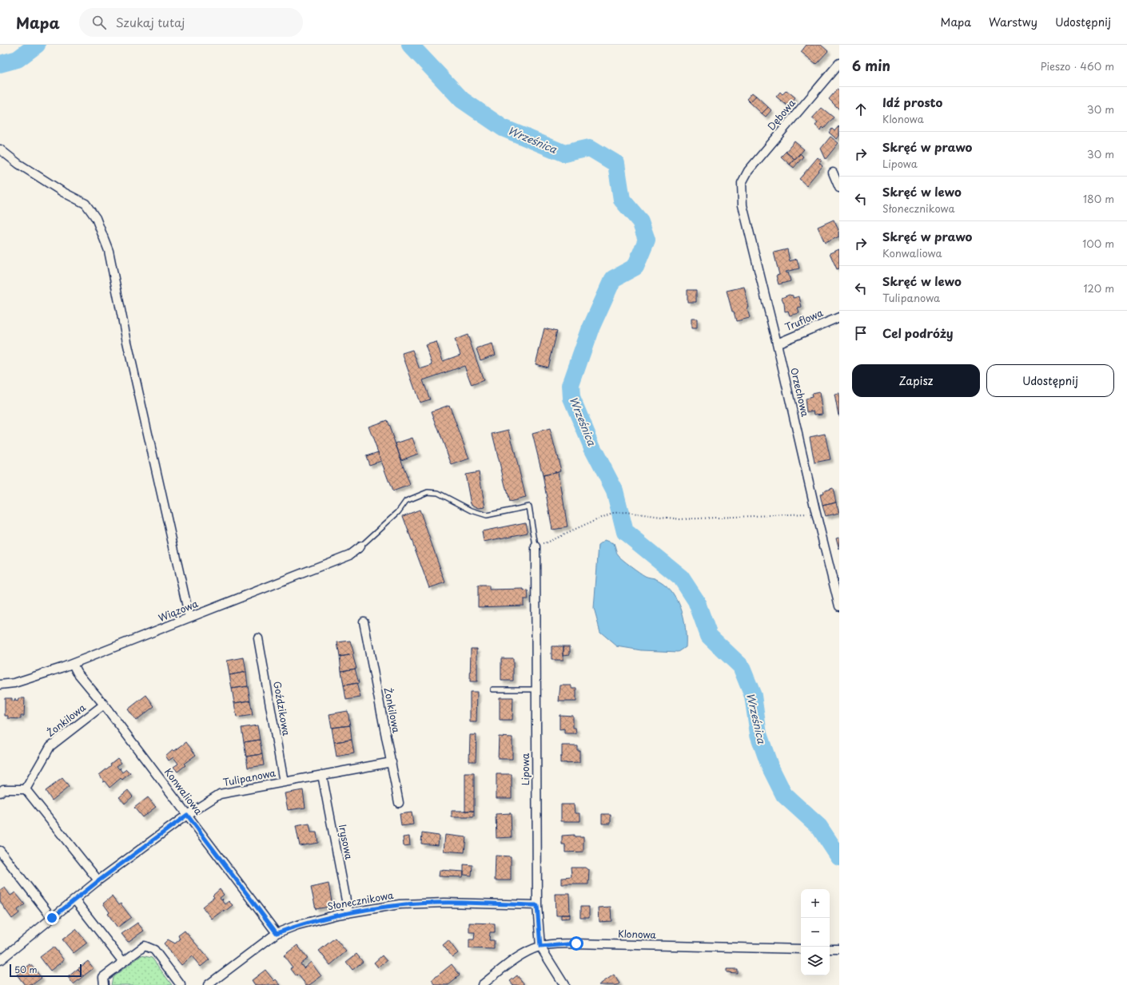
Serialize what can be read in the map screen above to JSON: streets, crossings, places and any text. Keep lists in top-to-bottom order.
{
  "streets": {
    "street": [
      "Dębowa",
      "Truflowa",
      "Orzechowa",
      "Wiązowa",
      "Goździkowa",
      "Żonkilowa",
      "Lipowa",
      "Tulipanowa",
      "Konwaliowa",
      "Irysowa",
      "Słonecznikowa",
      "Klonowa"
    ]
  },
  "crossings": [
    ["Dębowa", "Orzechowa"],
    ["Truflowa", "Orzechowa"],
    ["Wiązowa", "Konwaliowa"],
    ["Goździkowa", "Tulipanowa"],
    ["Żonkilowa", "Tulipanowa"],
    ["Żonkilowa", "Konwaliowa"],
    ["Lipowa", "Słonecznikowa"],
    ["Lipowa", "Klonowa"],
    ["Tulipanowa", "Konwaliowa"],
    ["Tulipanowa", "Irysowa"],
    ["Konwaliowa", "Słonecznikowa"],
    ["Irysowa", "Słonecznikowa"]
  ],
  "water": ["Wrześnica"],
  "scale_bar": "50 m",
  "page": {
    "header": "Mapa",
    "search": "Szukaj tutaj",
    "nav": ["Mapa", "Warstwy", "Udostępnij"],
    "heading": ["6 min", "Pieszo · 460 m"],
    "list": [
      ["Idź prosto", "Klonowa", "30 m"],
      ["Skręć w prawo", "Lipowa", "30 m"],
      ["Skręć w lewo", "Słonecznikowa", "180 m"],
      ["Skręć w prawo", "Konwaliowa", "100 m"],
      ["Skręć w lewo", "Tulipanowa", "120 m"],
      "Cel podróży"
    ],
    "buttons": ["Zapisz", "Udostępnij"],
    "map_buttons": ["+", "−"],
    "scale": "50 m"
  }
}
